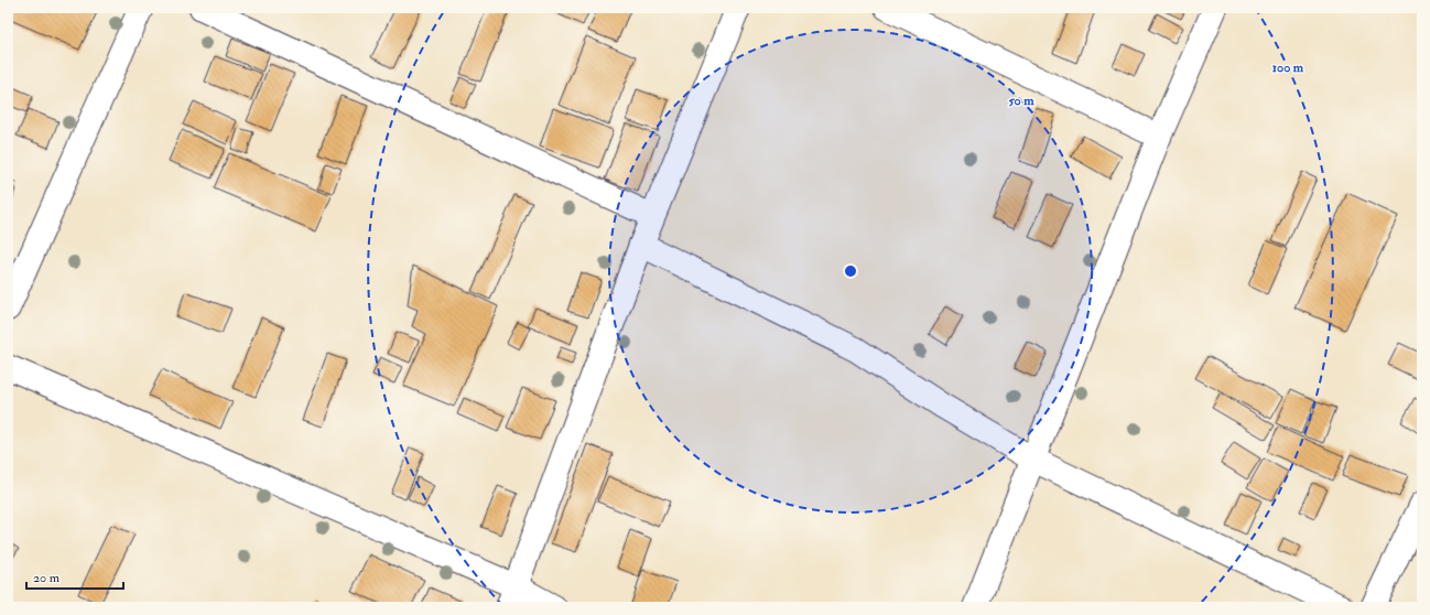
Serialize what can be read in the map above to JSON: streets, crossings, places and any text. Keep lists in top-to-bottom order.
{
  "scale_bar": "20 m",
  "rings": ["100 m", "50 m"]
}
